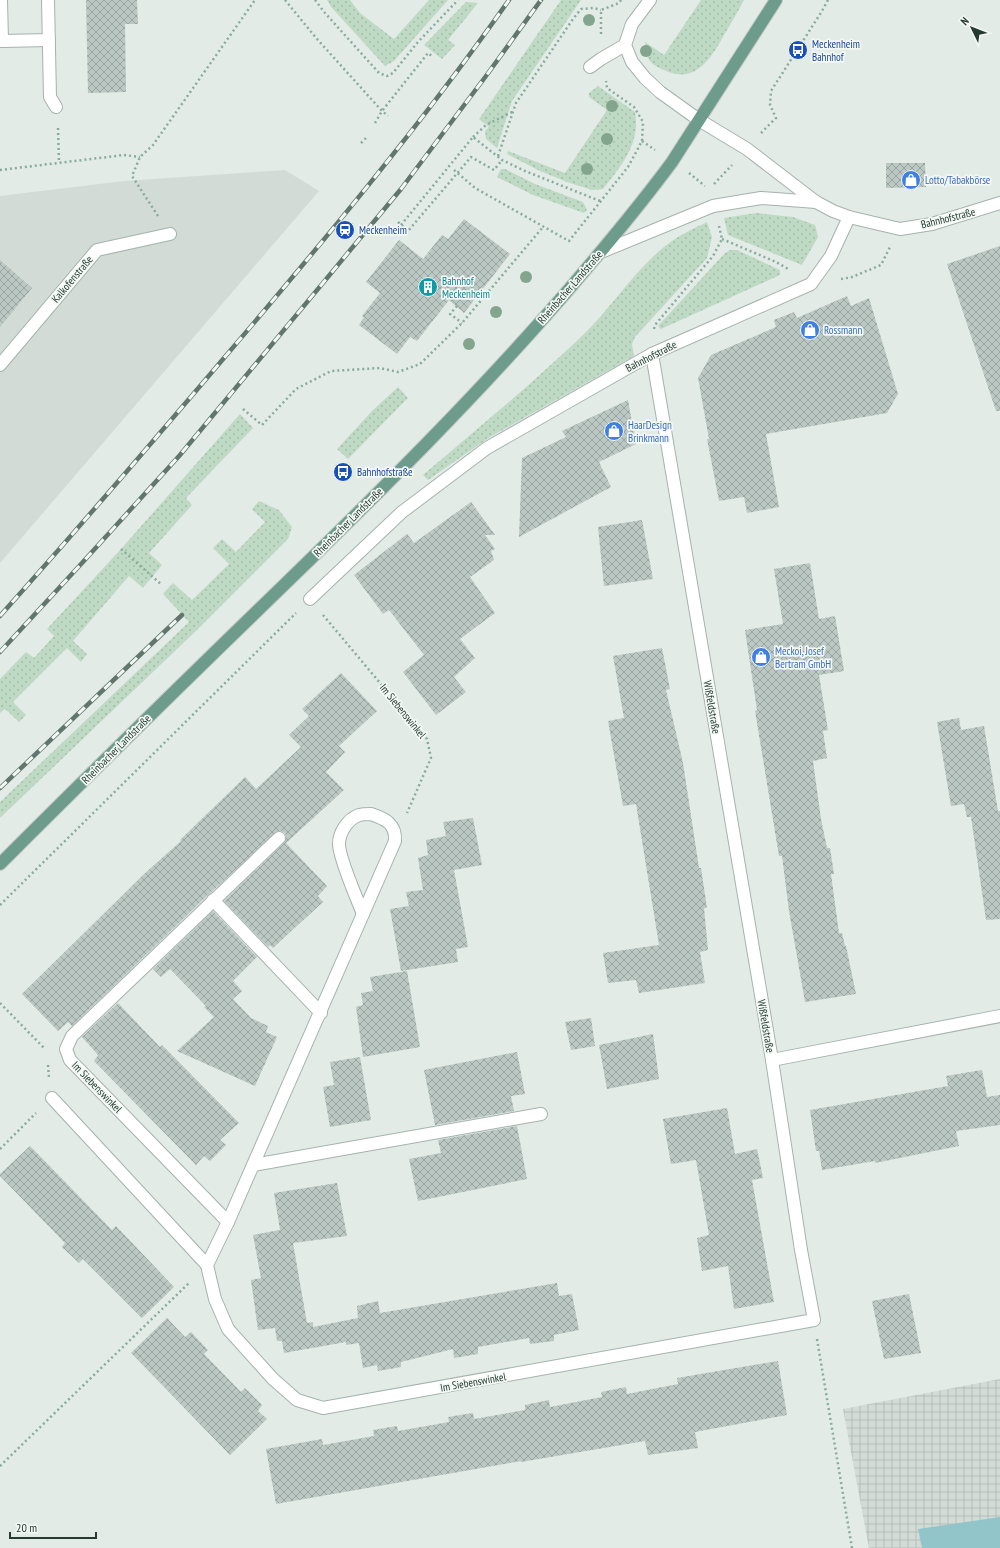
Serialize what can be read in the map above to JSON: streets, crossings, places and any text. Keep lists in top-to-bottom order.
{
  "streets": {
    "main road": ["Rheinbacher Landstraße"],
    "street": [
      "Bahnhofstraße",
      "Kalkofenstraße",
      "Wißfeldstraße",
      "Im Siebenswinkel"
    ]
  },
  "crossings": [
    ["Bahnhofstraße", "Rheinbacher Landstraße"],
    ["Bahnhofstraße", "Wißfeldstraße"],
    ["Bahnhofstraße", "Im Siebenswinkel"],
    ["Wißfeldstraße", "Im Siebenswinkel"]
  ],
  "places": {
    "bus stop": ["Meckenheim Bahnhof", "Bahnhofstraße"],
    "shop": [
      "Lotto/Tabakbörse",
      "Rossmann",
      "HaarDesign Brinkmann",
      "Meckoi, Josef Bertram GmbH"
    ],
    "station": ["Meckenheim"],
    "building": ["Bahnhof Meckenheim"]
  },
  "scale_bar": "20 m",
  "north": "top left"
}
